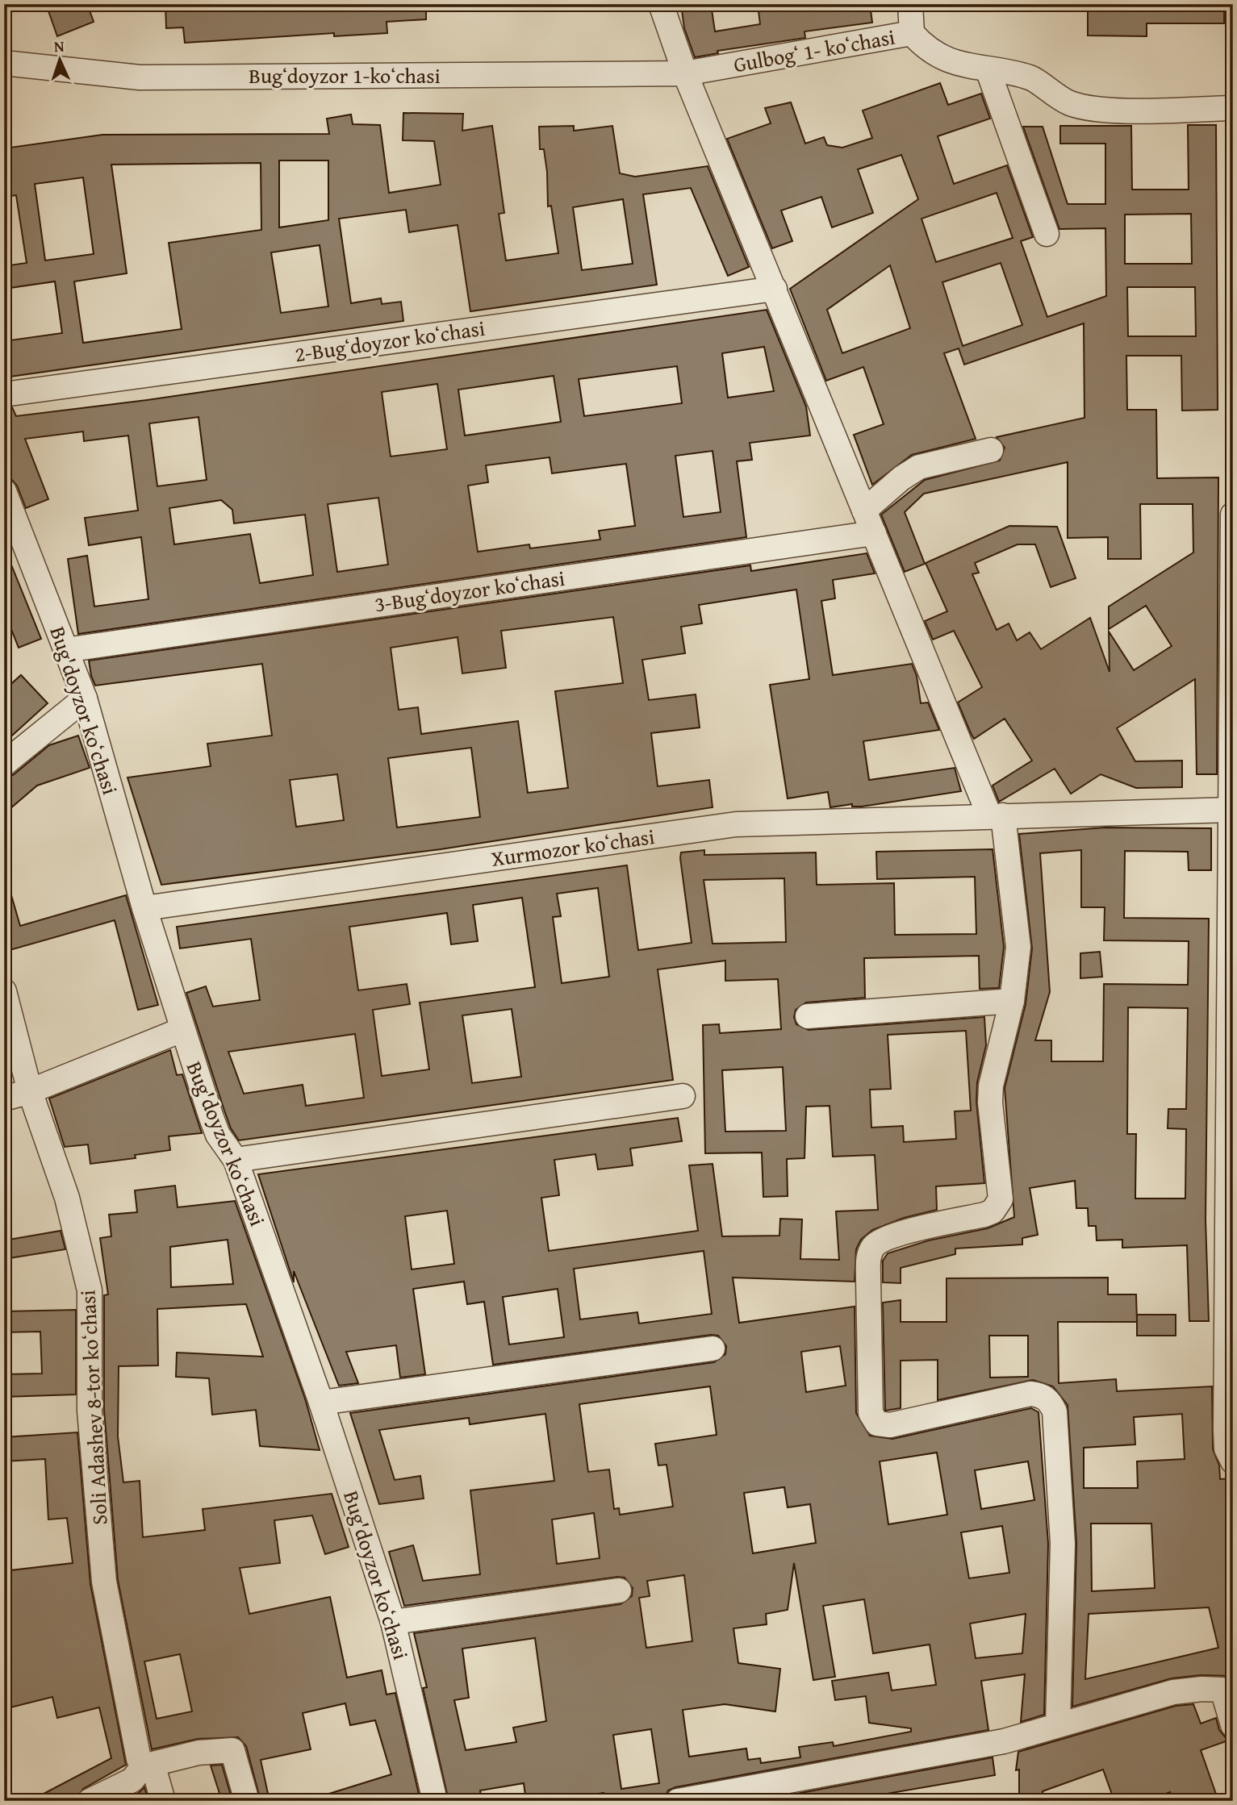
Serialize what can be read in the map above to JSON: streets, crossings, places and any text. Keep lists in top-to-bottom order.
{
  "streets": {
    "street": [
      "Gulbogʻ 1- koʻchasi",
      "Bugʻdoyzor 1-koʻchasi",
      "2-Bugʻdoyzor koʻchasi",
      "3-Bugʻdoyzor koʻchasi",
      "Bug'doyzor koʻchasi",
      "Xurmozor koʻchasi",
      "Soli Adashev 8-tor koʻchasi"
    ]
  },
  "crossings": [
    ["Gulbogʻ 1- koʻchasi", "Bugʻdoyzor 1-koʻchasi"],
    ["3-Bugʻdoyzor koʻchasi", "Bug'doyzor koʻchasi"],
    ["Bug'doyzor koʻchasi", "Xurmozor koʻchasi"]
  ],
  "north": "top"
}
